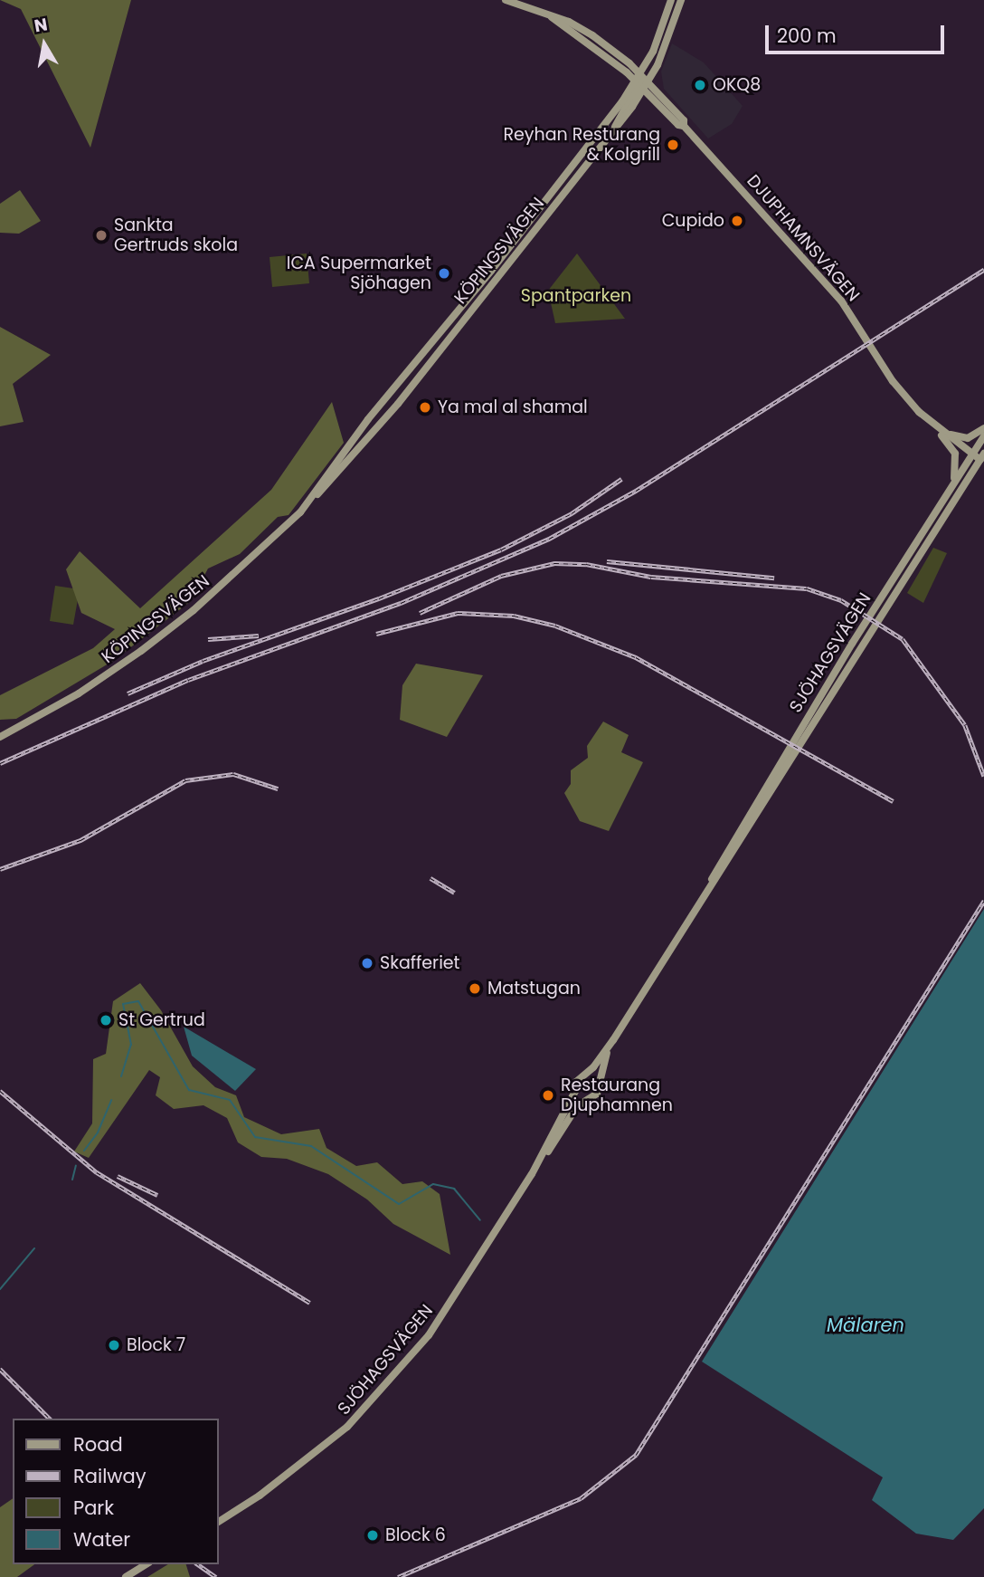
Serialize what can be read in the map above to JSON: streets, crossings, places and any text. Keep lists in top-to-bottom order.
{
  "streets": {
    "main road": ["DJUPHAMNSVÄGEN", "KÖPINGSVÄGEN", "SJÖHAGSVÄGEN"]
  },
  "crossings": [
    ["DJUPHAMNSVÄGEN", "KÖPINGSVÄGEN"],
    ["DJUPHAMNSVÄGEN", "SJÖHAGSVÄGEN"]
  ],
  "water": ["Mälaren"],
  "parks": ["Spantparken"],
  "places": [
    "OKQ8",
    "Reyhan Resturang & Kolgrill",
    "Cupido",
    "Sankta Gertruds skola",
    "ICA Supermarket Sjöhagen",
    "Ya mal al shamal",
    "Skafferiet",
    "Matstugan",
    "St Gertrud",
    "Restaurang Djuphamnen",
    "Block 7",
    "Block 6"
  ],
  "legend": [
    "Road",
    "Railway",
    "Park",
    "Water"
  ],
  "scale_bar": "200 m",
  "north": "top"
}
